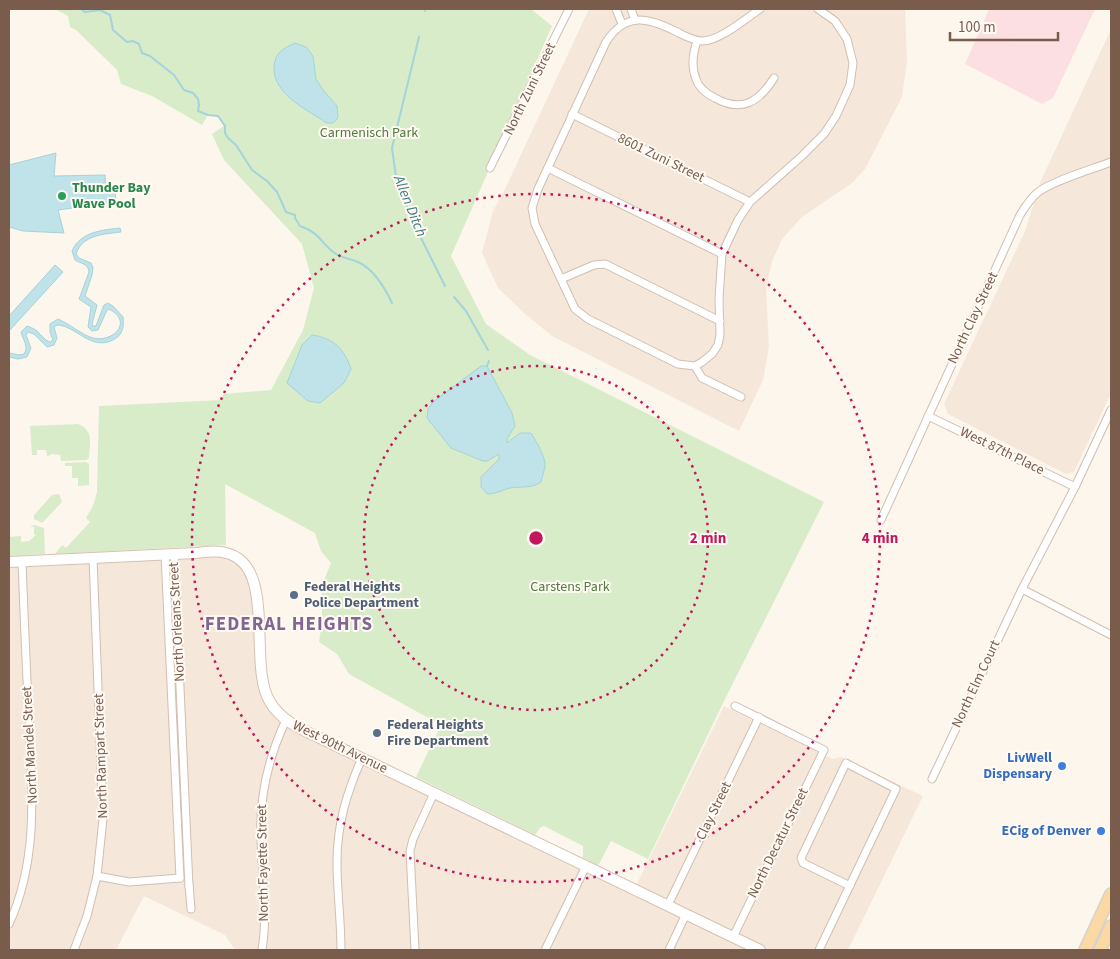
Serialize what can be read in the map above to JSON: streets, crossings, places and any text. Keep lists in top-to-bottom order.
{
  "streets": {
    "street": [
      "North Zuni Street",
      "8601 Zuni Street",
      "North Clay Street",
      "West 87th Place",
      "North Orleans Street",
      "North Elm Court",
      "North Mandel Street",
      "West 90th Avenue",
      "North Rampart Street",
      "Clay Street",
      "North Decatur Street",
      "North Fayette Street"
    ]
  },
  "crossings": [
    ["North Clay Street", "West 87th Place"],
    ["West 87th Place", "North Elm Court"],
    ["North Orleans Street", "West 90th Avenue"],
    ["North Mandel Street", "West 90th Avenue"],
    ["West 90th Avenue", "North Rampart Street"],
    ["West 90th Avenue", "Clay Street"],
    ["West 90th Avenue", "North Decatur Street"],
    ["West 90th Avenue", "North Fayette Street"],
    ["Clay Street", "North Decatur Street"]
  ],
  "districts": ["FEDERAL HEIGHTS"],
  "water": ["Allen Ditch"],
  "parks": ["Carmenisch Park", "Carstens Park"],
  "places": [
    "Thunder Bay Wave Pool",
    "Federal Heights Police Department",
    "Federal Heights Fire Department",
    "LivWell Dispensary",
    "ECig of Denver"
  ],
  "scale_bar": "100 m",
  "rings": ["2 min", "4 min"]
}
